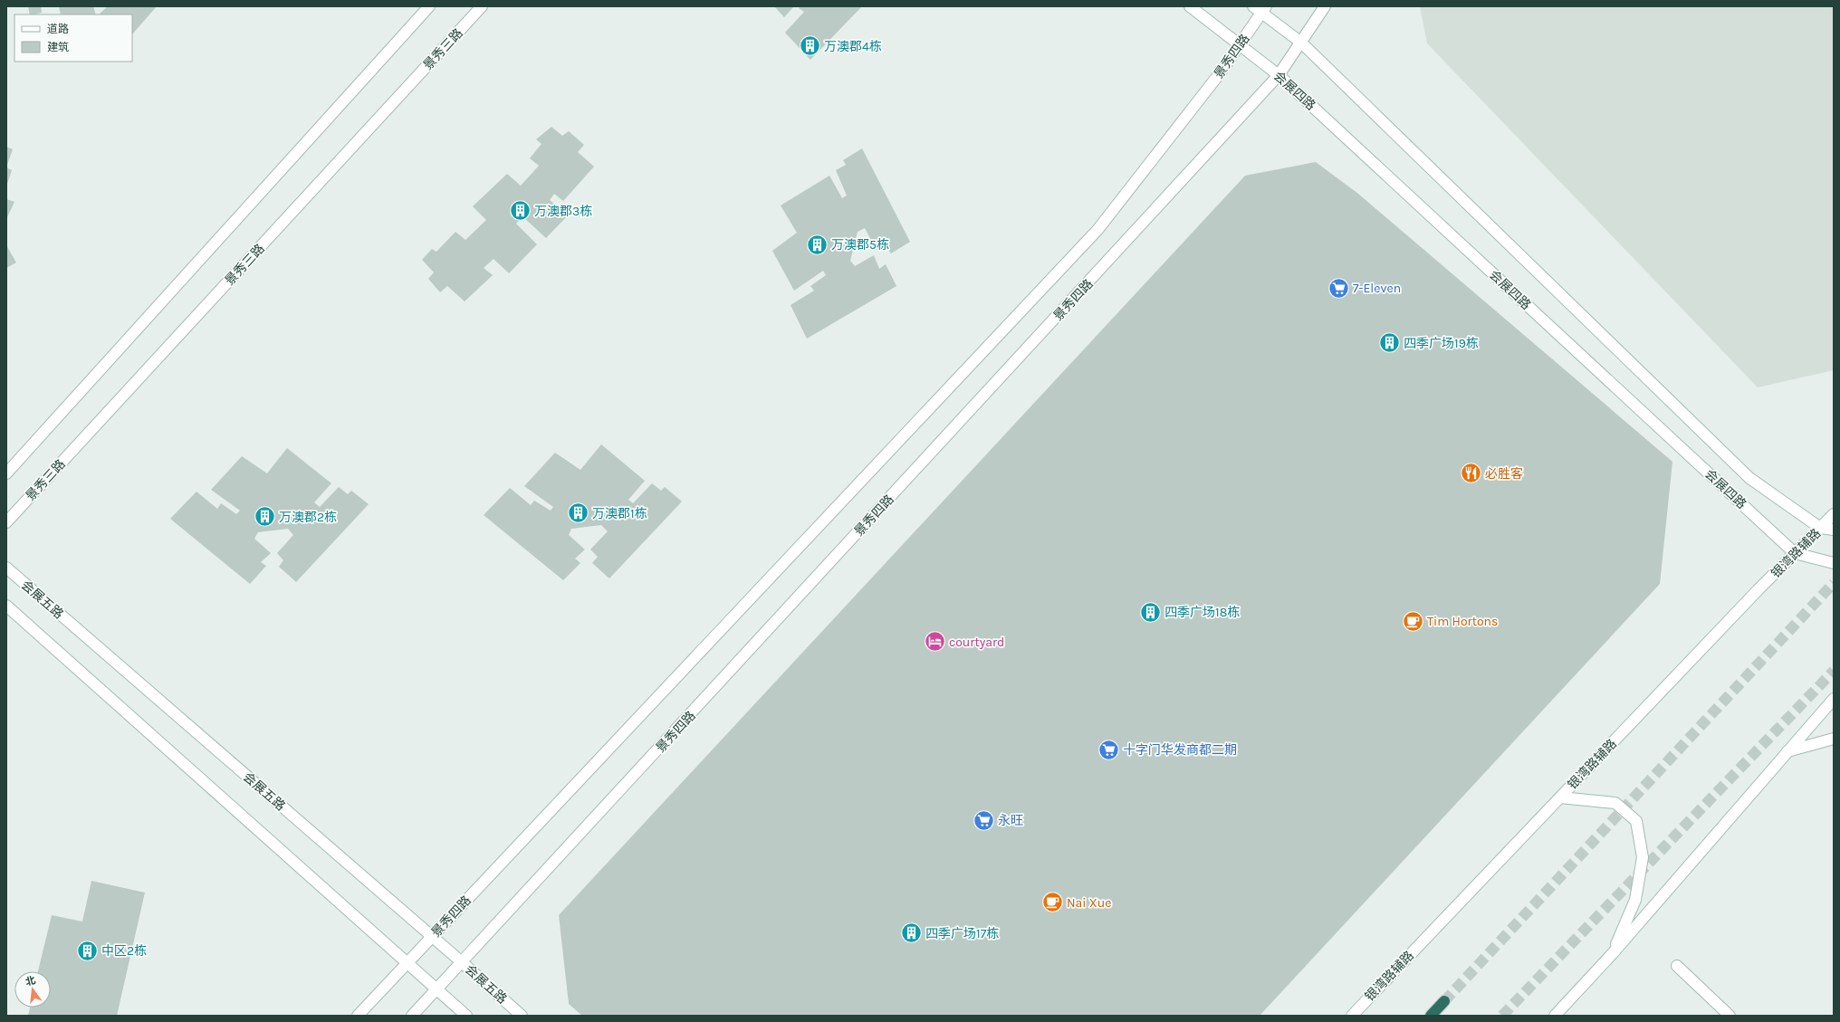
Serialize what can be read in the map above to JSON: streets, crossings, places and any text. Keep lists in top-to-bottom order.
{
  "streets": {
    "main road": [
      "景秀三路",
      "景秀四路",
      "会展四路",
      "银湾路辅路",
      "会展五路"
    ]
  },
  "crossings": [
    ["景秀四路", "会展四路"],
    ["景秀四路", "会展五路"],
    ["会展四路", "银湾路辅路"]
  ],
  "places": {
    "building": [
      "万澳郡4栋",
      "万澳郡3栋",
      "万澳郡5栋",
      "四季广场19栋",
      "万澳郡1栋",
      "万澳郡2栋",
      "四季广场18栋",
      "四季广场17栋",
      "中区2栋"
    ],
    "supermarket": ["7-Eleven", "十字门华发商都二期", "永旺"],
    "restaurant": ["必胜客"],
    "cafe": ["Tim Hortons", "Nai Xue"],
    "hotel": ["courtyard"]
  },
  "legend": ["道路", "建筑"],
  "north": "top"
}
